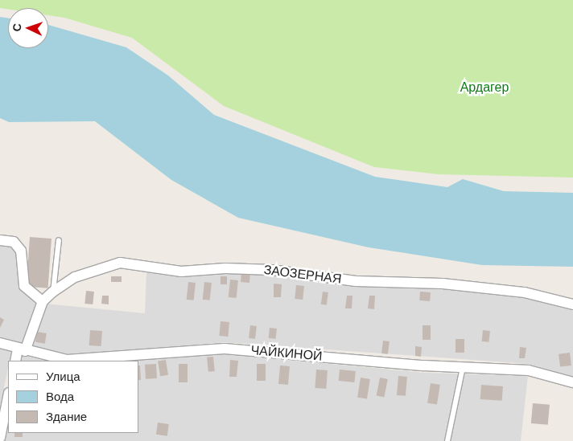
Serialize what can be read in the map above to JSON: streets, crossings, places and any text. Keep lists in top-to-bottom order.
{
  "streets": {
    "street": ["ЗАОЗЕРНАЯ", "ЧАЙКИНОЙ"]
  },
  "parks": ["Ардагер"],
  "legend": ["Улица", "Вода", "Здание"],
  "north": "left"
}
